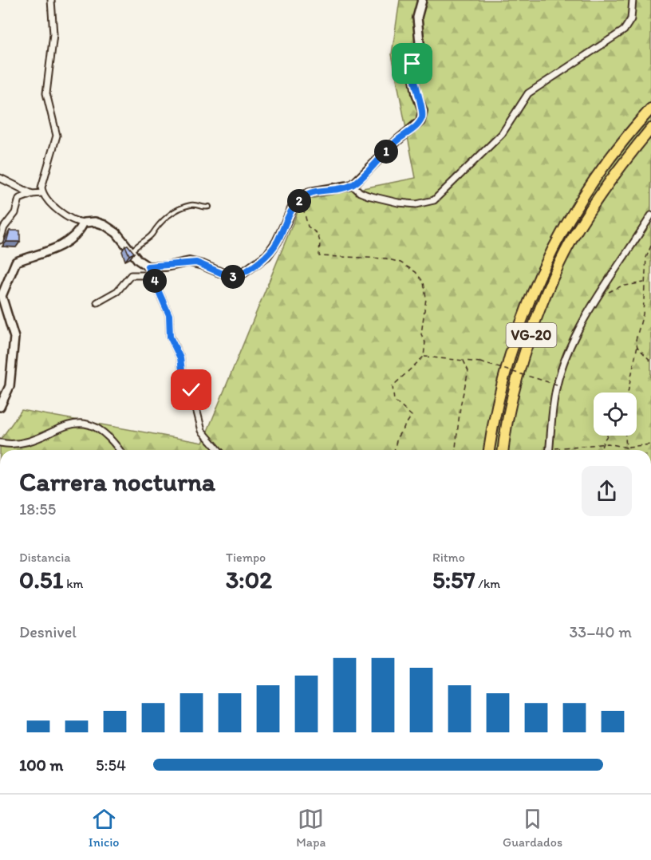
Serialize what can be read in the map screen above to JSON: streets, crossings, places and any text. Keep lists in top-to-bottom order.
{
  "streets": {
    "highway": ["VG-20"]
  },
  "page": {
    "pins": [
      "1",
      "2",
      "3",
      "4"
    ],
    "heading": ["Carrera nocturna", "18:55"],
    "stats": [
      ["Distancia", "0.51 km"],
      ["Tiempo", "3:02"],
      ["Ritmo", "5:57 /km"]
    ],
    "chart": ["Desnivel", "33–40 m"],
    "list": [
      {
        "name": "100 m",
        "note": "5:54"
      }
    ],
    "tabs": ["Inicio", "Mapa", "Guardados"]
  }
}
